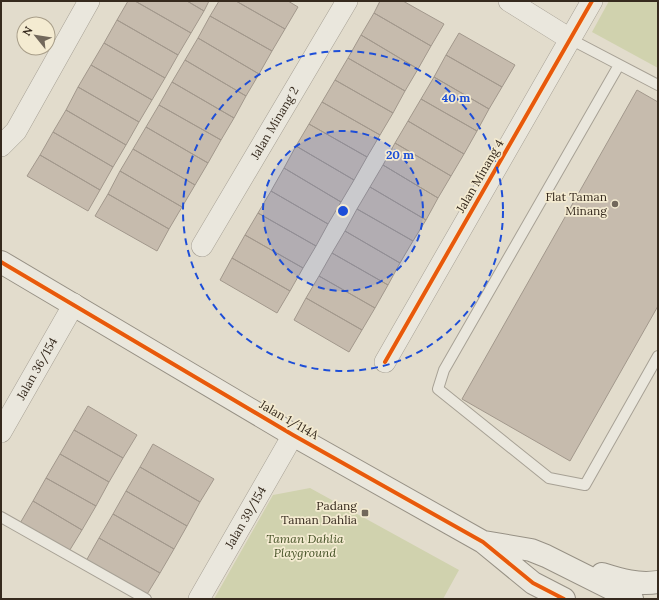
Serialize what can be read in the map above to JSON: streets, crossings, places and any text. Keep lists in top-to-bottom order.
{
  "streets": {
    "street": [
      "Jalan Minang 2",
      "Jalan Minang 4",
      "Jalan 36/154",
      "Jalan 1/114A",
      "Jalan 39/154"
    ]
  },
  "crossings": [
    ["Jalan 36/154", "Jalan 1/114A"],
    ["Jalan 1/114A", "Jalan 39/154"]
  ],
  "parks": ["Taman Dahlia Playground"],
  "places": {
    "other": ["Flat Taman Minang"],
    "transit": ["Padang Taman Dahlia"]
  },
  "north": "top left",
  "rings": ["40 m", "20 m"]
}
